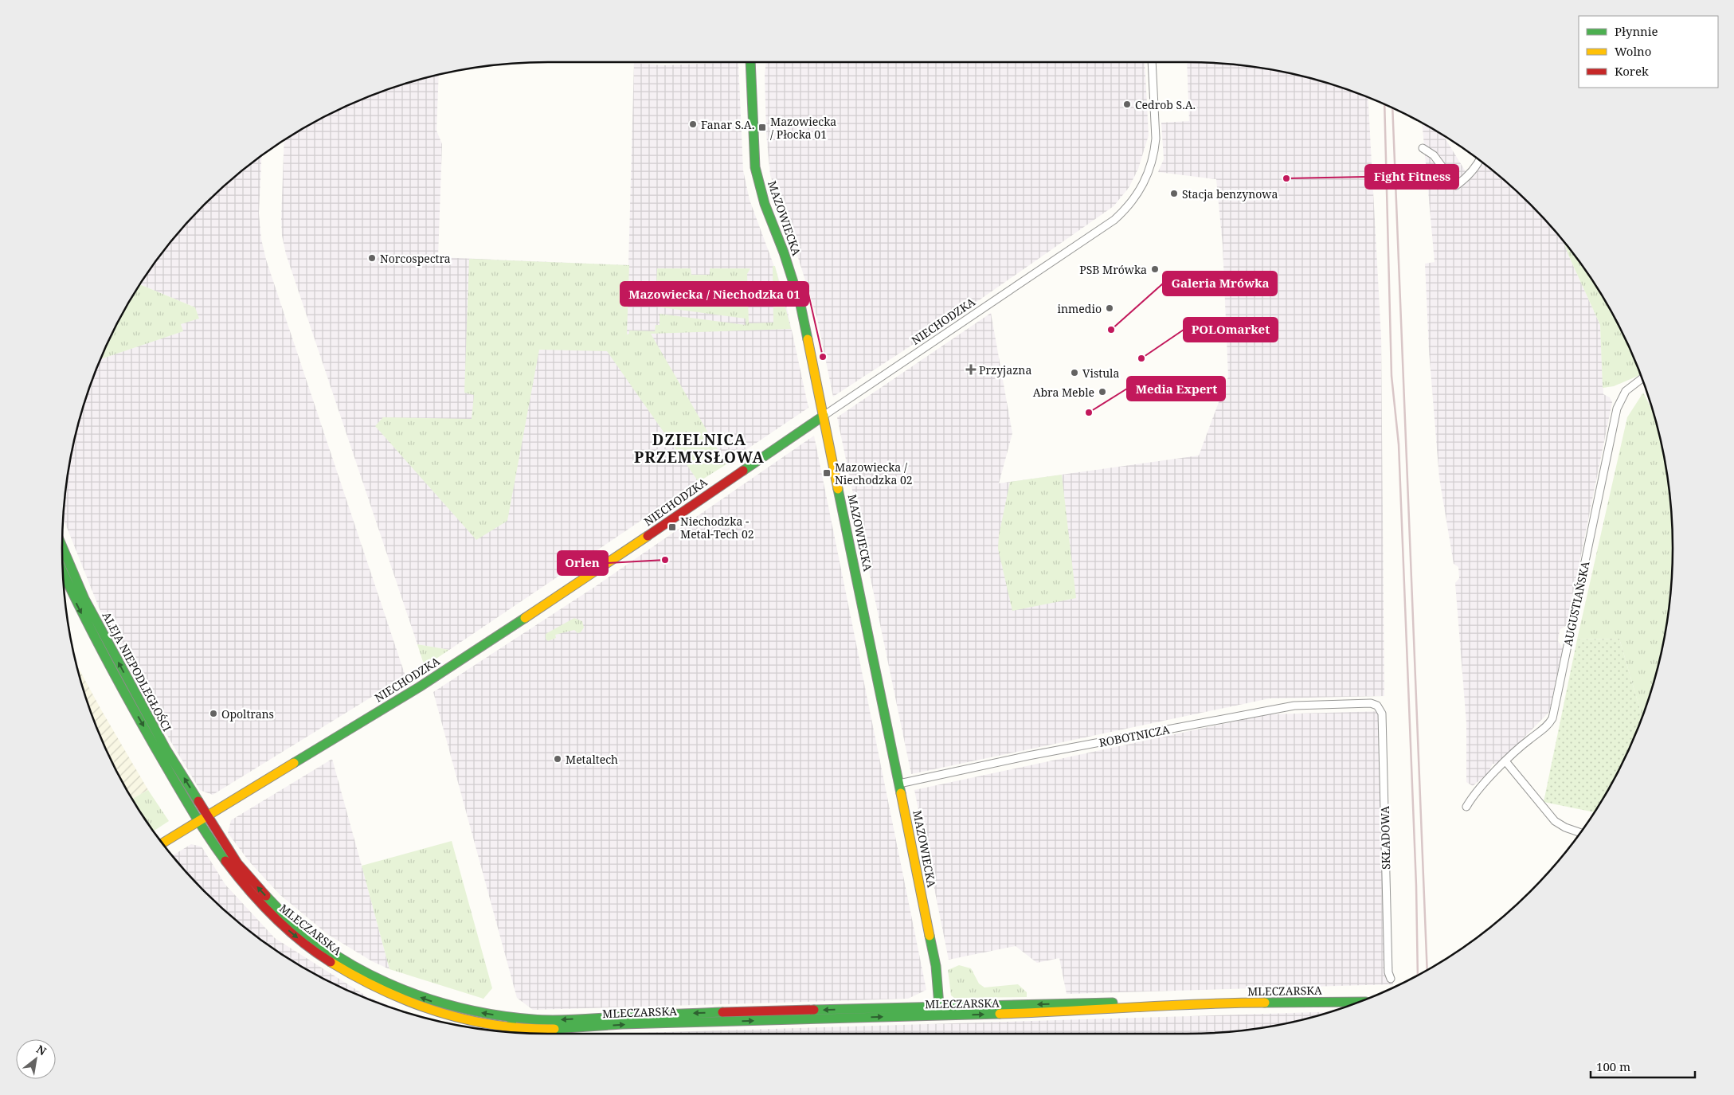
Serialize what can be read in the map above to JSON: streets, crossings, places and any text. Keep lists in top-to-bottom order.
{
  "streets": {
    "main road": [
      "MAZOWIECKA",
      "NIECHODZKA",
      "ALEJA NIEPODLEGŁOŚCI",
      "MLECZARSKA"
    ],
    "street": ["AUGUSTIAŃSKA", "ROBOTNICZA", "SKŁADOWA"]
  },
  "crossings": [
    ["MAZOWIECKA", "NIECHODZKA"],
    ["MAZOWIECKA", "ROBOTNICZA"],
    ["MAZOWIECKA", "MLECZARSKA"],
    ["NIECHODZKA", "ALEJA NIEPODLEGŁOŚCI"],
    ["NIECHODZKA", "MLECZARSKA"],
    ["ALEJA NIEPODLEGŁOŚCI", "MLECZARSKA"],
    ["ROBOTNICZA", "SKŁADOWA"]
  ],
  "districts": ["DZIELNICA PRZEMYSŁOWA"],
  "places": {
    "other": [
      "Cedrob S.A.",
      "Fanar S.A.",
      "Fight Fitness",
      "Stacja benzynowa",
      "Norcospectra",
      "PSB Mrówka",
      "inmedio",
      "Galeria Mrówka",
      "Mazowiecka / Niechodzka 01",
      "POLOmarket",
      "Vistula",
      "Abra Meble",
      "Media Expert",
      "Orlen",
      "Opoltrans",
      "Metaltech"
    ],
    "transit": ["Mazowiecka / Płocka 01", "Mazowiecka / Niechodzka 02", "Niechodzka - Metal-Tech 02"],
    "health": ["Przyjazna"]
  },
  "legend": ["Płynnie", "Wolno", "Korek"],
  "scale_bar": "100 m",
  "north": "top right"
}
